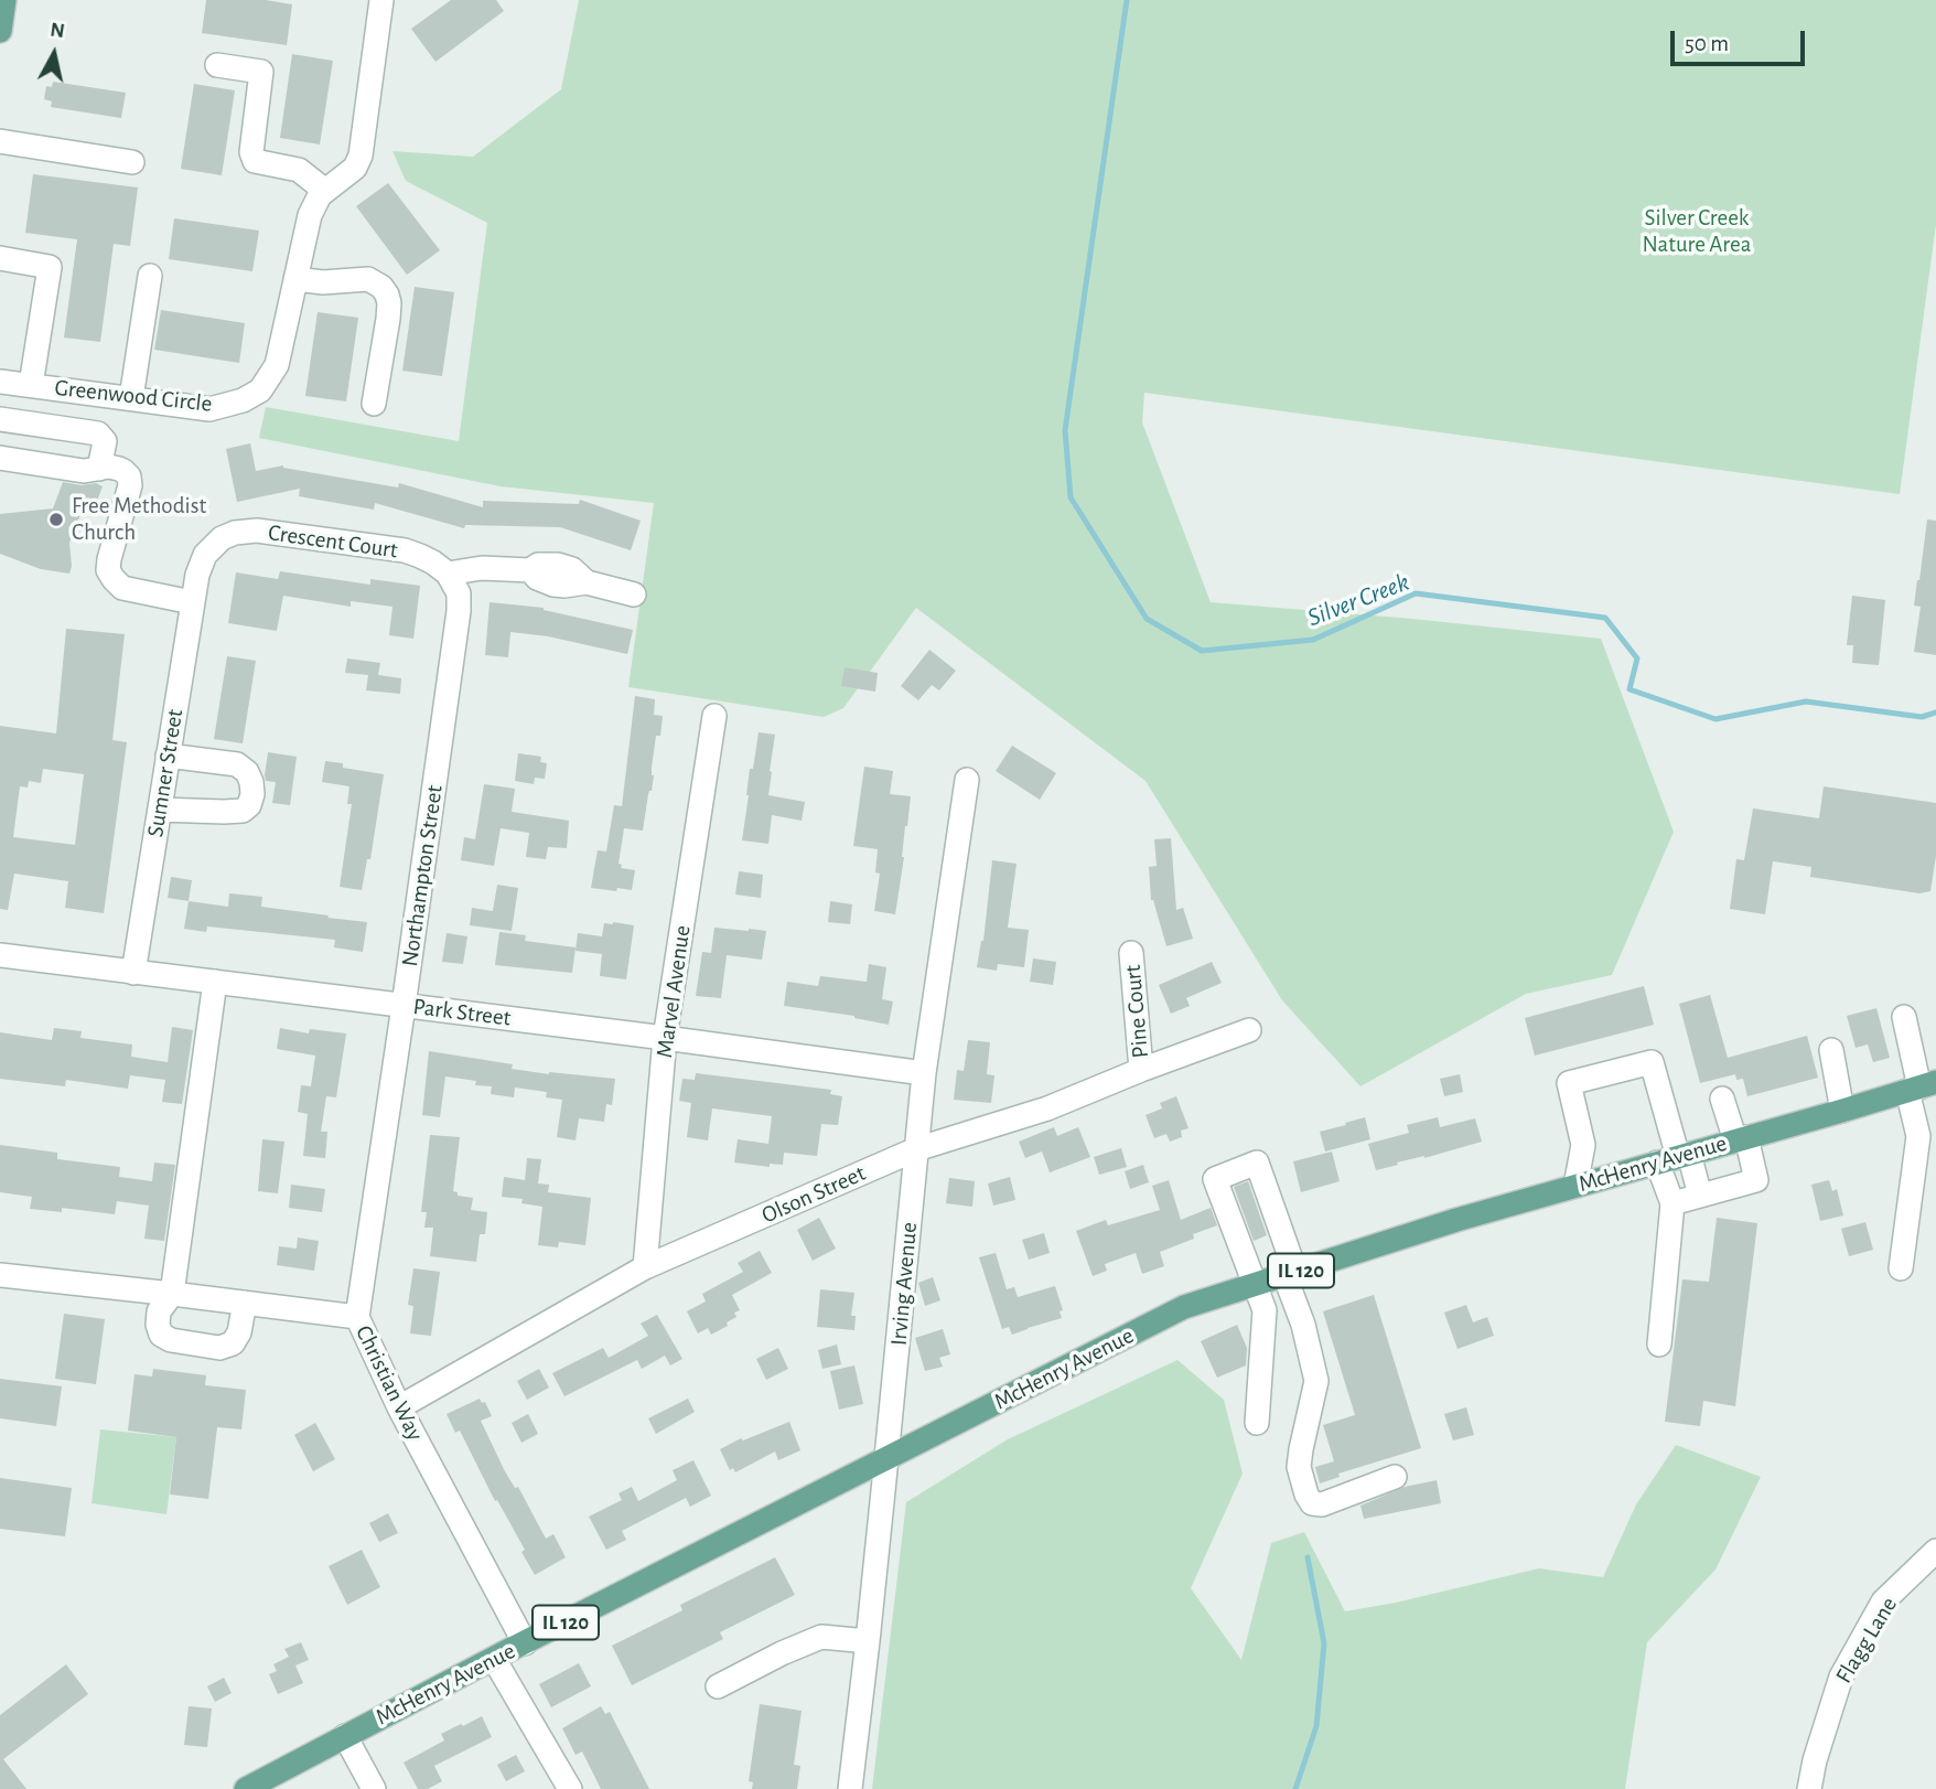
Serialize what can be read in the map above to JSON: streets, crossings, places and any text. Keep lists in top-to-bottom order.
{
  "streets": {
    "main road": ["McHenry Avenue", "IL 120"],
    "street": [
      "Greenwood Circle",
      "Crescent Court",
      "Sumner Street",
      "Northampton Street",
      "Marvel Avenue",
      "Pine Court",
      "Park Street",
      "Olson Street",
      "Irving Avenue",
      "Christian Way",
      "Flagg Lane"
    ]
  },
  "crossings": [
    ["Crescent Court", "Sumner Street"],
    ["Crescent Court", "Northampton Street"],
    ["Sumner Street", "Park Street"],
    ["Northampton Street", "Park Street"],
    ["Northampton Street", "Christian Way"],
    ["Marvel Avenue", "Park Street"],
    ["Marvel Avenue", "Olson Street"],
    ["Pine Court", "Olson Street"],
    ["Park Street", "Irving Avenue"],
    ["McHenry Avenue", "Irving Avenue"],
    ["McHenry Avenue", "Christian Way"],
    ["Olson Street", "Irving Avenue"],
    ["Olson Street", "Christian Way"]
  ],
  "water": ["Silver Creek"],
  "parks": ["Silver Creek Nature Area"],
  "places": ["Free Methodist Church"],
  "scale_bar": "50 m",
  "north": "top"
}
